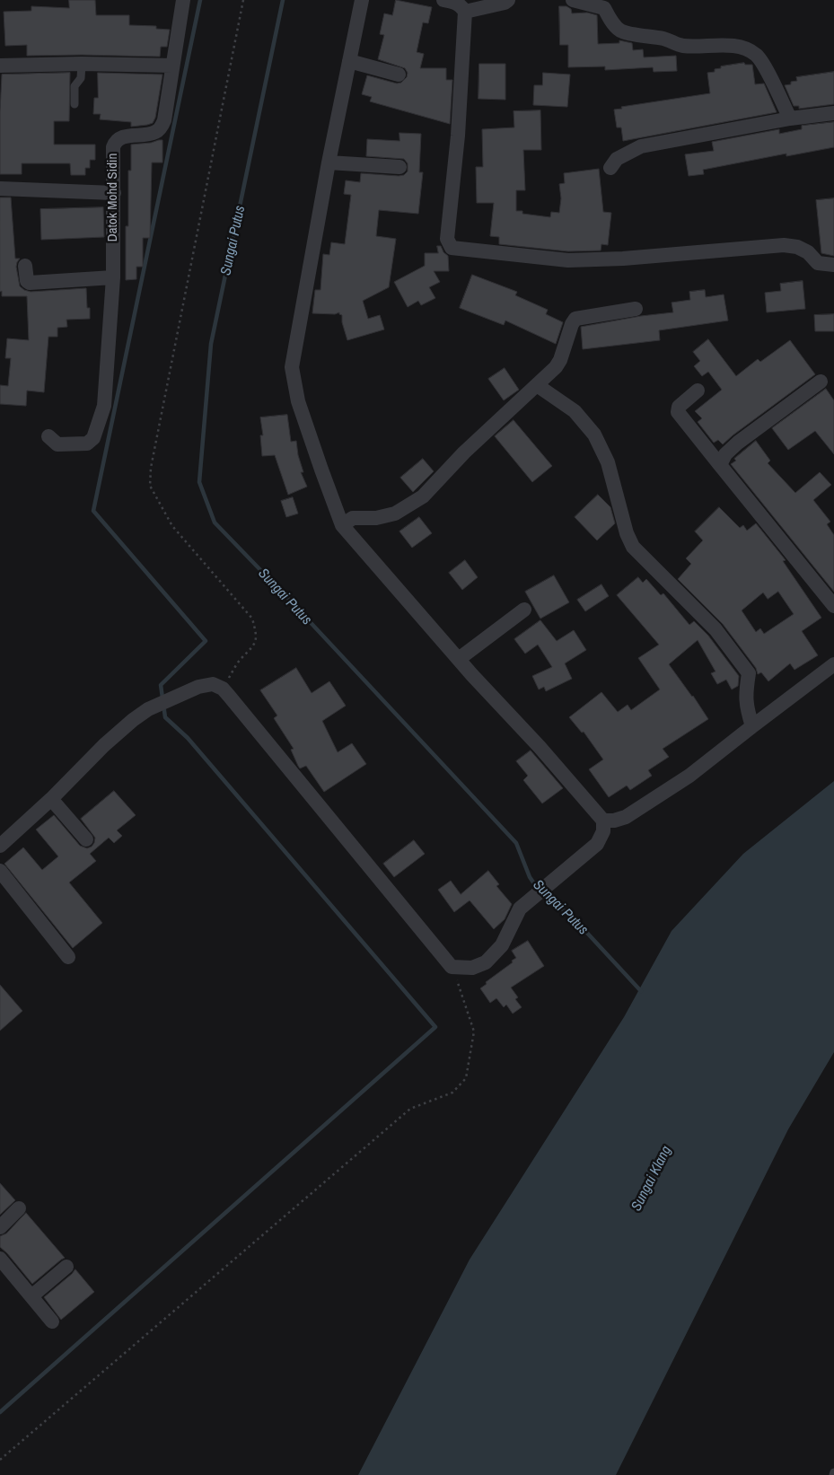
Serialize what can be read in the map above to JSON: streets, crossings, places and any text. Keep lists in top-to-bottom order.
{
  "streets": {
    "street": ["Datok Mohd Sidin"]
  },
  "water": ["Sungai Putus", "Sungai Klang"]
}
